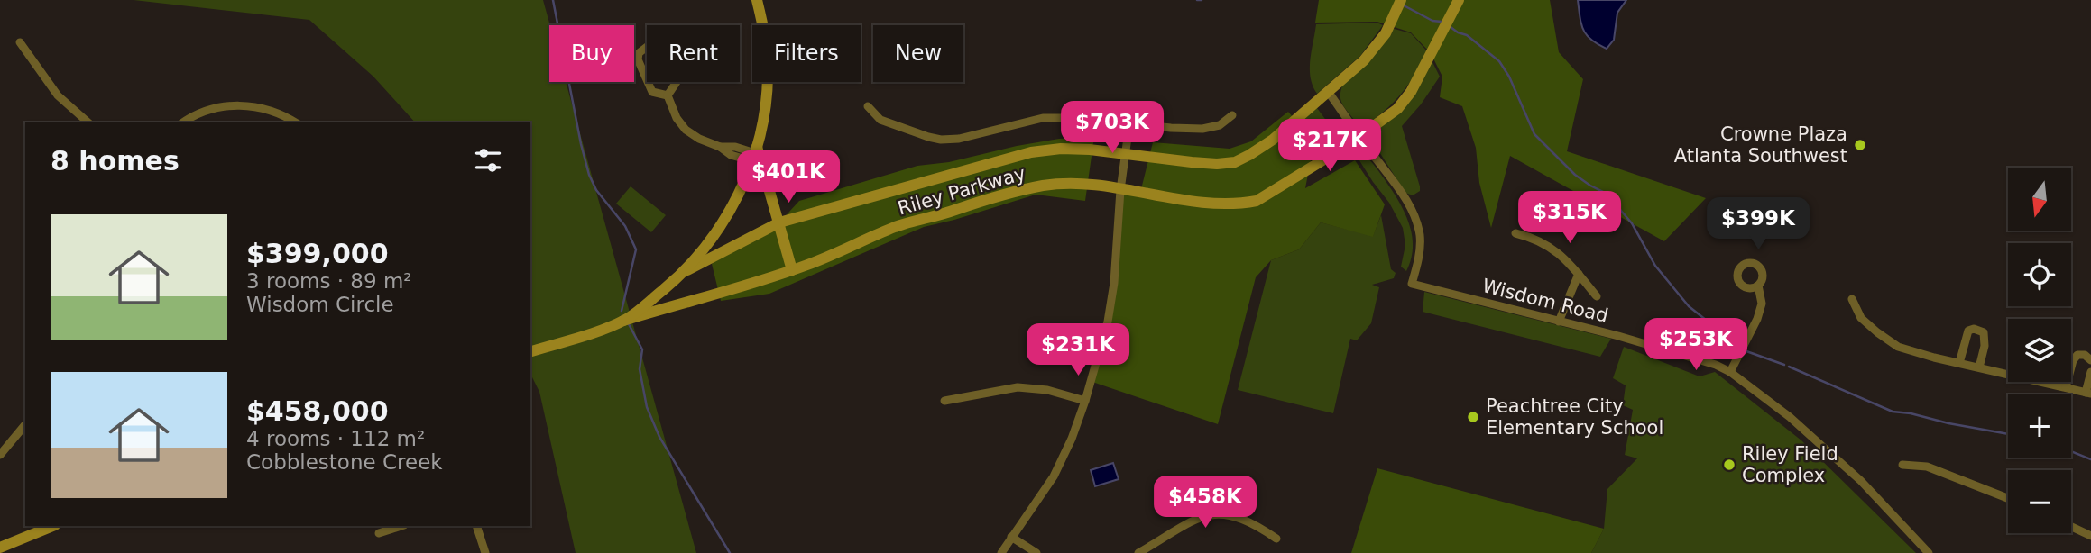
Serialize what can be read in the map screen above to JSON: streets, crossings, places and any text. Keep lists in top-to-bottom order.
{
  "streets": {
    "street": ["Riley Parkway", "Wisdom Road"]
  },
  "crossings": [
    ["Riley Parkway", "Wisdom Road"]
  ],
  "places": ["Crowne Plaza Atlanta Southwest", "Peachtree City Elementary School", "Riley Field Complex"],
  "north": "bottom",
  "page": {
    "chip": [
      "Buy",
      "Rent",
      "Filters",
      "New"
    ],
    "price": [
      "$703K",
      "$217K",
      "$401K",
      "$315K",
      "$399K",
      "$253K",
      "$231K",
      "$458K"
    ],
    "heading": "8 homes",
    "map_buttons": ["+", "−"],
    "list": [
      {
        "name": "$399,000",
        "note": "3 rooms · 89 m² · Wisdom Circle"
      },
      {
        "name": "$458,000",
        "note": "4 rooms · 112 m² · Cobblestone Creek"
      }
    ]
  }
}
